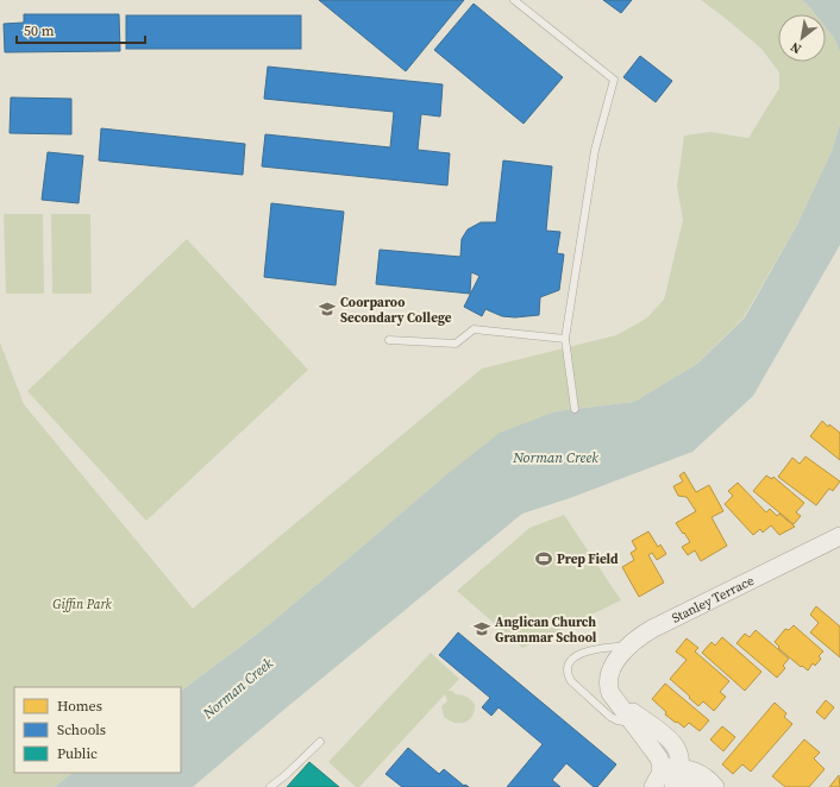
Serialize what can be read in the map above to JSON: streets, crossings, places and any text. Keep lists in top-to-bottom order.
{
  "streets": {
    "street": ["Stanley Terrace"]
  },
  "water": ["Norman Creek"],
  "parks": ["Giffin Park"],
  "places": {
    "school or university": ["Coorparoo Secondary College", "Anglican Church Grammar School"],
    "sports": ["Prep Field"]
  },
  "legend": ["Homes", "Schools", "Public"],
  "scale_bar": "50 m",
  "north": "bottom left"
}
